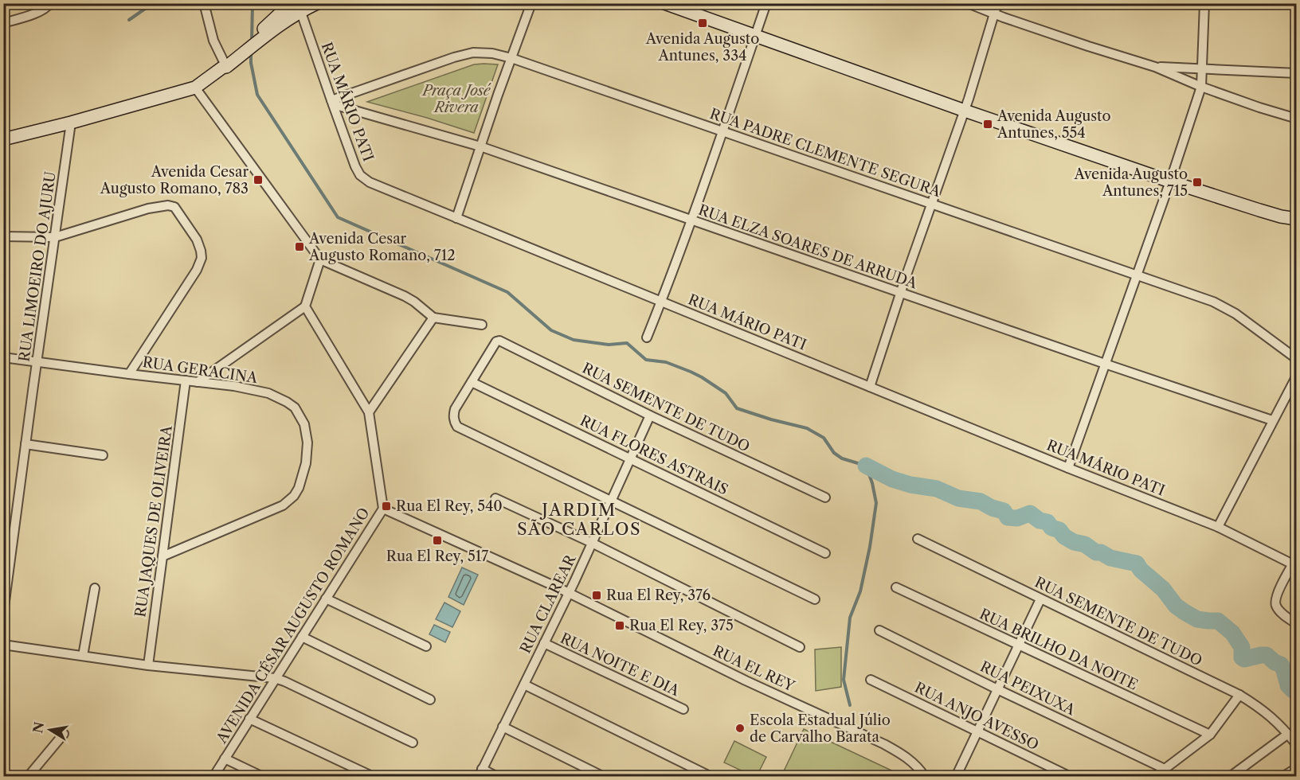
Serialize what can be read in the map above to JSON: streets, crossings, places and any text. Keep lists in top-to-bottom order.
{
  "streets": {
    "street": [
      "RUA MÁRIO PATI",
      "RUA PADRE CLEMENTE SEGURA",
      "RUA ELZA SOARES DE ARRUDA",
      "RUA LIMOEIRO DO AJURU",
      "RUA GERACINA",
      "RUA SEMENTE DE TUDO",
      "RUA FLORES ASTRAIS",
      "RUA JAQUES DE OLIVEIRA",
      "RUA CLAREAR",
      "AVENIDA CÉSAR AUGUSTO ROMANO",
      "RUA BRILHO DA NOITE",
      "RUA NOITE E DIA",
      "RUA EL REY",
      "RUA PEIXUXA",
      "RUA ANJO AVESSO"
    ]
  },
  "crossings": [
    ["RUA MÁRIO PATI", "RUA PADRE CLEMENTE SEGURA"],
    ["RUA MÁRIO PATI", "RUA ELZA SOARES DE ARRUDA"],
    ["RUA PADRE CLEMENTE SEGURA", "RUA ELZA SOARES DE ARRUDA"],
    ["RUA LIMOEIRO DO AJURU", "RUA GERACINA"],
    ["RUA GERACINA", "RUA JAQUES DE OLIVEIRA"],
    ["RUA SEMENTE DE TUDO", "RUA FLORES ASTRAIS"],
    ["RUA SEMENTE DE TUDO", "RUA CLAREAR"],
    ["RUA FLORES ASTRAIS", "RUA CLAREAR"],
    ["RUA CLAREAR", "RUA NOITE E DIA"],
    ["RUA CLAREAR", "RUA EL REY"],
    ["AVENIDA CÉSAR AUGUSTO ROMANO", "RUA EL REY"]
  ],
  "districts": ["JARDIM SÃO CARLOS"],
  "parks": ["Praça José Rivera"],
  "places": {
    "transit": [
      "Avenida Augusto Antunes, 334",
      "Avenida Augusto Antunes, 554",
      "Avenida Cesar Augusto Romano, 783",
      "Avenida Augusto Antunes, 715",
      "Avenida Cesar Augusto Romano, 712",
      "Rua El Rey, 540",
      "Rua El Rey, 517",
      "Rua El Rey, 376",
      "Rua El Rey, 375"
    ],
    "other": ["Escola Estadual Júlio de Carvalho Barata"]
  },
  "north": "left"
}
